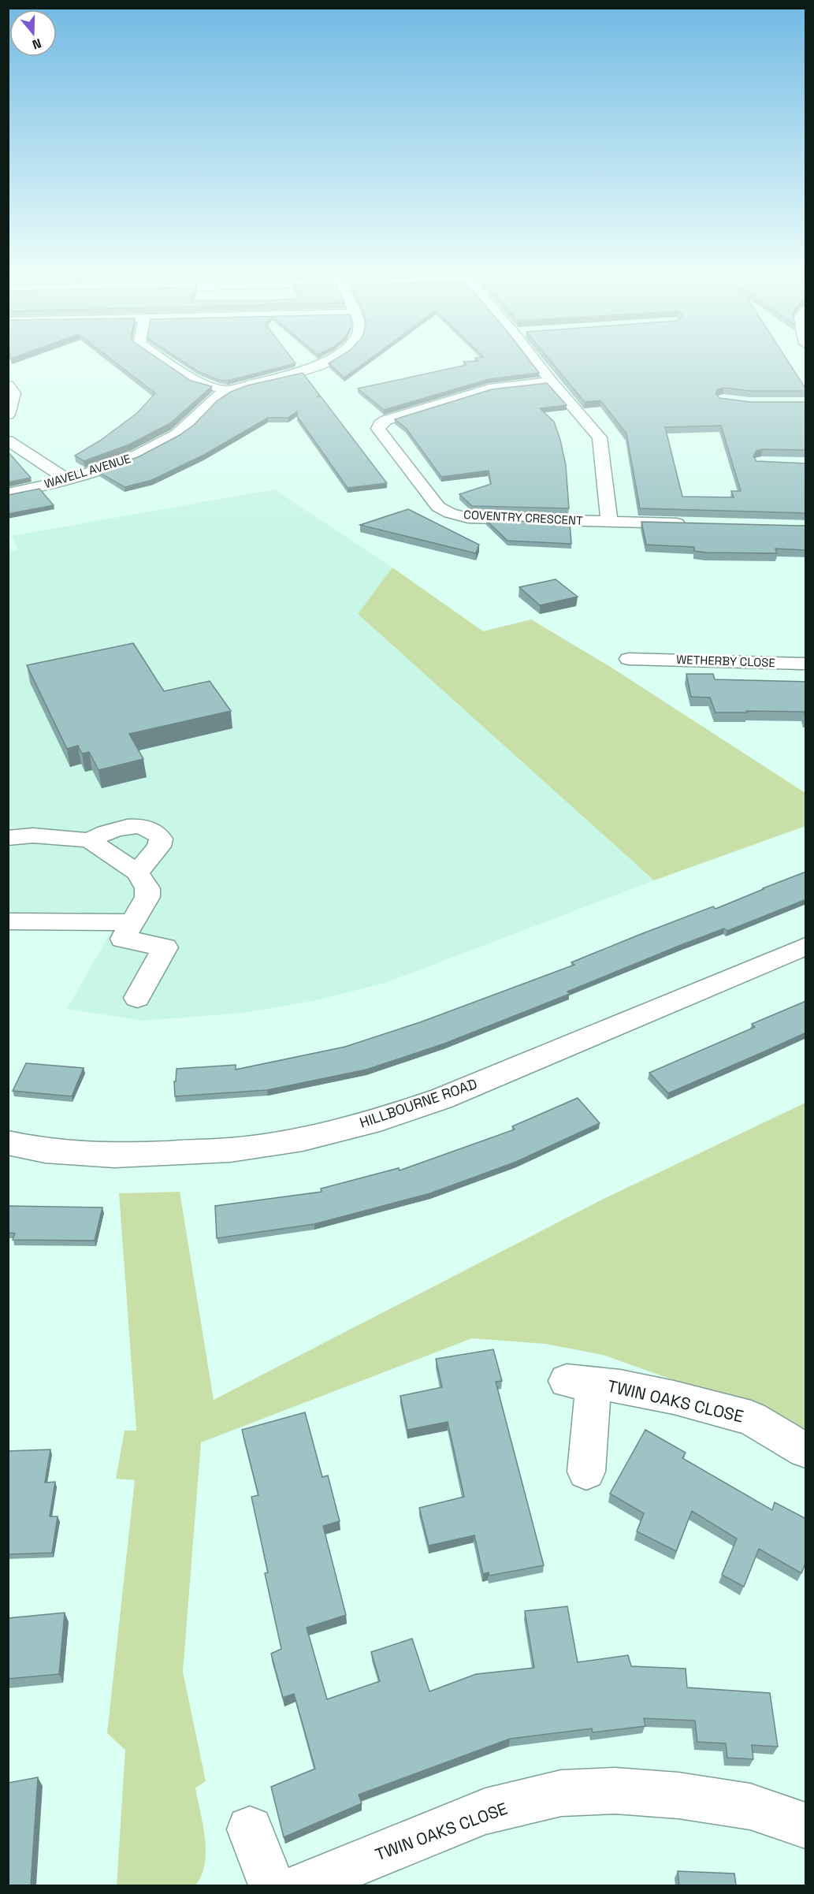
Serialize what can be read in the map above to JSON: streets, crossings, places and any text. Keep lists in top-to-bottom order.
{
  "streets": {
    "street": [
      "WAVELL AVENUE",
      "COVENTRY CRESCENT",
      "WETHERBY CLOSE",
      "HILLBOURNE ROAD",
      "TWIN OAKS CLOSE"
    ]
  },
  "north": "bottom"
}
